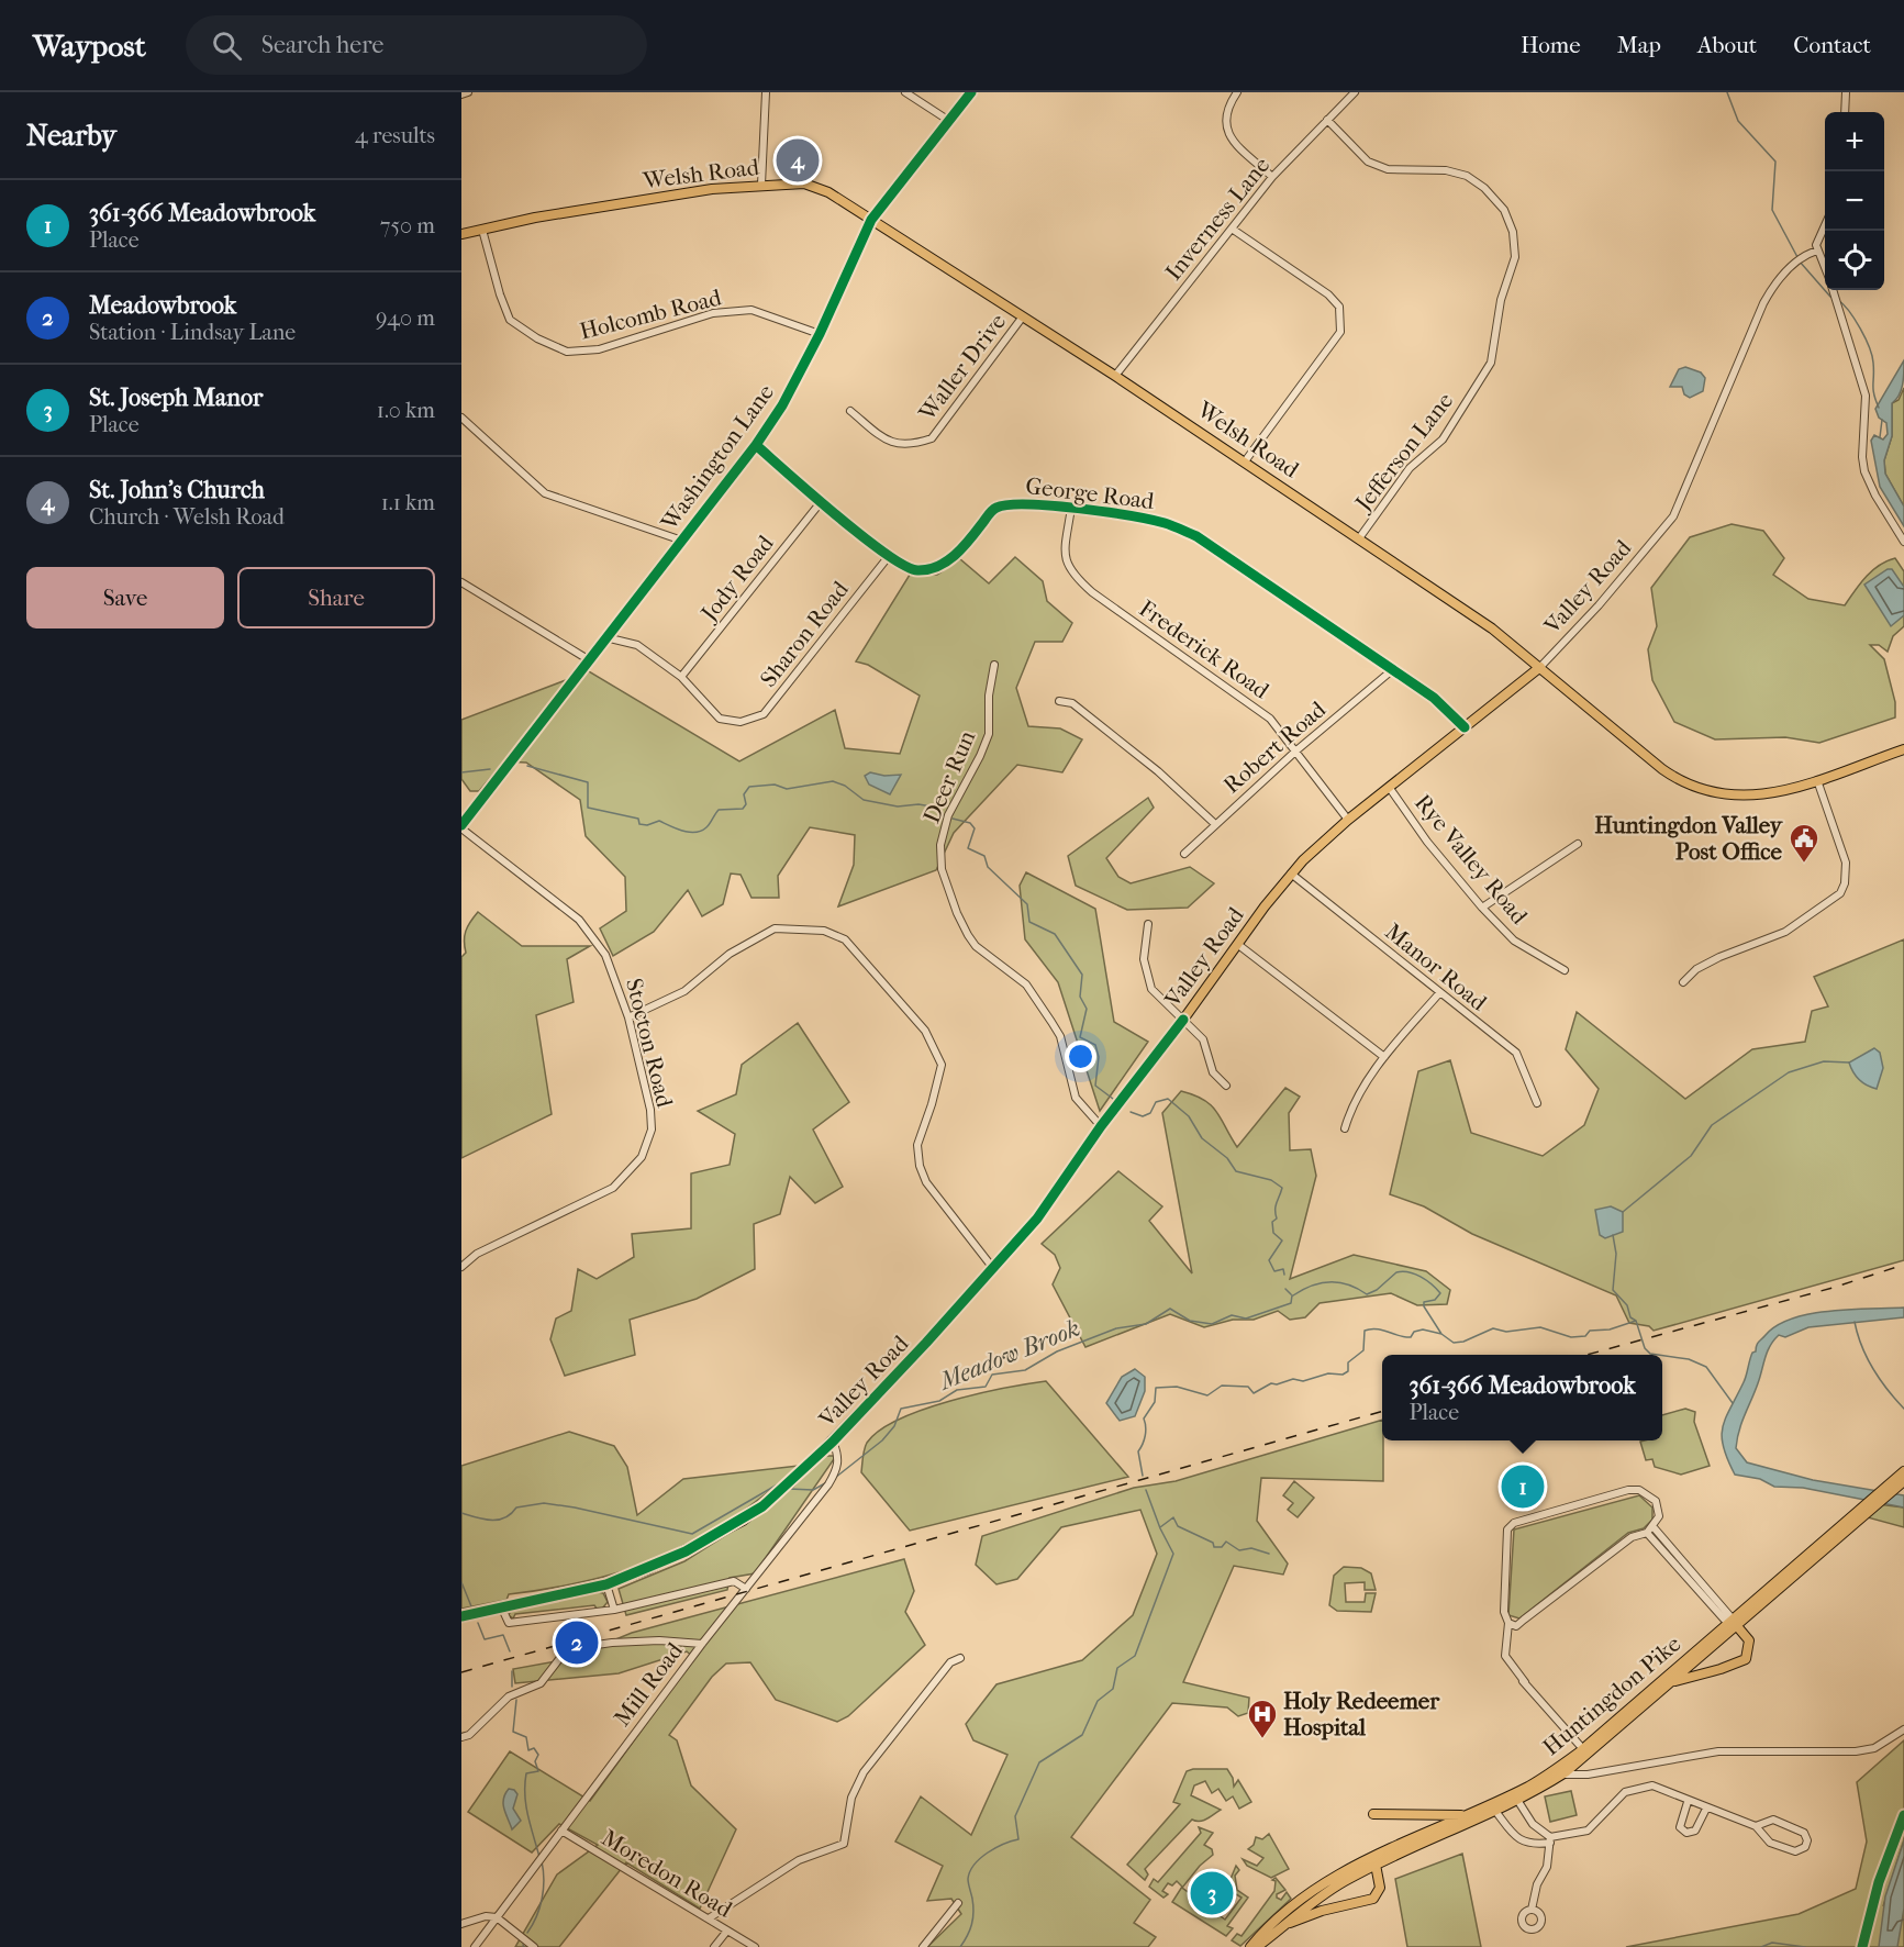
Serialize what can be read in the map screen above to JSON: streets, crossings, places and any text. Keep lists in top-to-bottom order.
{
  "streets": {
    "main road": ["Welsh Road", "Valley Road", "Huntingdon Pike"],
    "street": [
      "Inverness Lane",
      "Holcomb Road",
      "Waller Drive",
      "Jefferson Lane",
      "Washington Lane",
      "George Road",
      "Jody Road",
      "Sharon Road",
      "Frederick Road",
      "Robert Road",
      "Deer Run",
      "Rye Valley Road",
      "Manor Road",
      "Stocton Road",
      "Mill Road",
      "Moredon Road"
    ]
  },
  "crossings": [
    ["Welsh Road", "Inverness Lane"],
    ["Welsh Road", "Holcomb Road"],
    ["Welsh Road", "Waller Drive"],
    ["Welsh Road", "Jefferson Lane"],
    ["Welsh Road", "Washington Lane"],
    ["Welsh Road", "Valley Road"],
    ["Inverness Lane", "Jefferson Lane"],
    ["Holcomb Road", "Washington Lane"],
    ["Washington Lane", "George Road"],
    ["Washington Lane", "Stocton Road"],
    ["George Road", "Jody Road"],
    ["George Road", "Valley Road"],
    ["George Road", "Sharon Road"],
    ["George Road", "Frederick Road"],
    ["George Road", "Robert Road"],
    ["Jody Road", "Sharon Road"],
    ["Valley Road", "Frederick Road"],
    ["Valley Road", "Deer Run"],
    ["Valley Road", "Rye Valley Road"],
    ["Valley Road", "Manor Road"],
    ["Valley Road", "Mill Road"],
    ["Frederick Road", "Robert Road"],
    ["Mill Road", "Moredon Road"]
  ],
  "water": ["Meadow Brook"],
  "places": {
    "public building": ["Huntingdon Valley Post Office"],
    "hospital": ["Holy Redeemer Hospital"]
  },
  "page": {
    "header": "Waypost",
    "search": "Search here",
    "nav": [
      "Home",
      "Map",
      "About",
      "Contact"
    ],
    "heading": ["Nearby", "4 results"],
    "map_buttons": ["+", "−"],
    "pins": [
      "4",
      "1",
      "2",
      "3"
    ],
    "list": [
      {
        "mark": "1",
        "name": "361-366 Meadowbrook",
        "note": "Place",
        "value": "750 m"
      },
      {
        "mark": "2",
        "name": "Meadowbrook",
        "note": "Station · Lindsay Lane",
        "value": "940 m"
      },
      {
        "mark": "3",
        "name": "St. Joseph Manor",
        "note": "Place",
        "value": "1.0 km"
      },
      {
        "mark": "4",
        "name": "St. John's Church",
        "note": "Church · Welsh Road",
        "value": "1.1 km"
      }
    ],
    "buttons": ["Save", "Share"],
    "popup": ["361-366 Meadowbrook", "Place"]
  }
}
